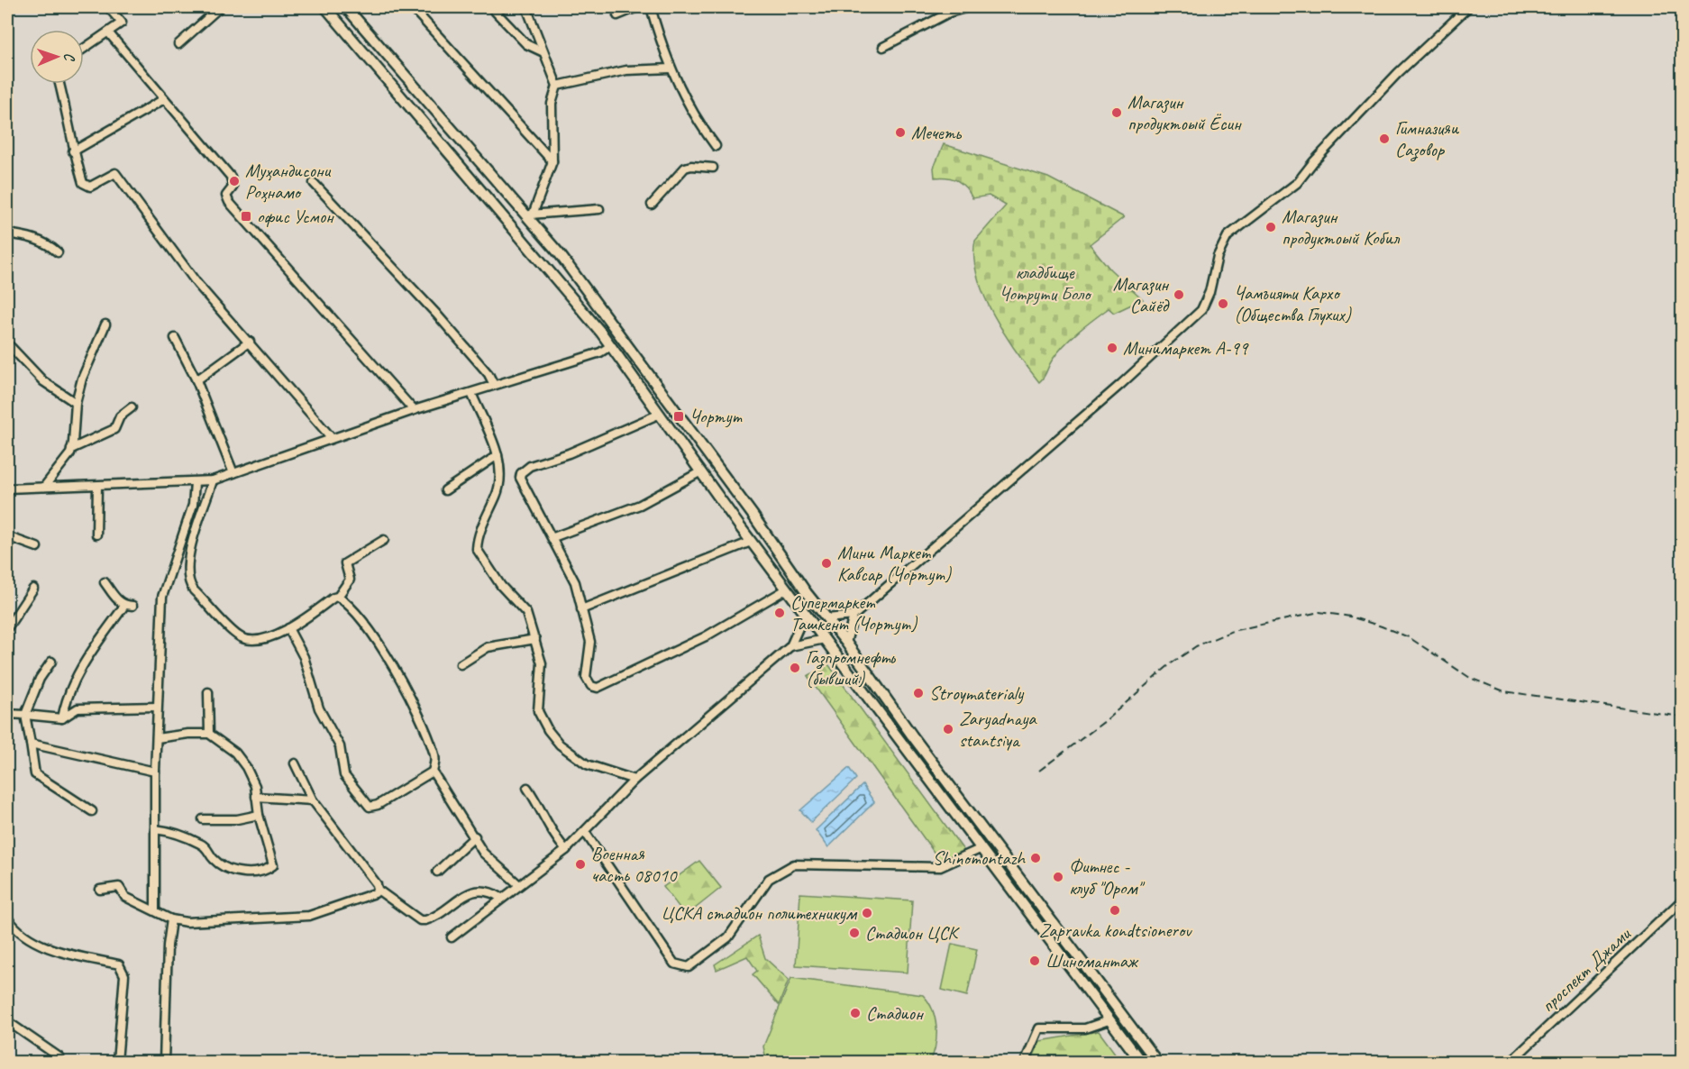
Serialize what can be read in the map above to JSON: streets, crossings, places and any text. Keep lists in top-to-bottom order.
{
  "streets": {
    "street": ["проспект Джами"]
  },
  "parks": ["кладбище Чотрути Боло"],
  "places": {
    "other": [
      "Магазин продуктоый Ёсин",
      "Мечеть",
      "Гимназияи Сазовор",
      "Муҳандисони Роҳнамо",
      "Магазин продуктоый Кобил",
      "Магазин Сайёд",
      "Чамъияти Кархо (Общества Глухих)",
      "Минимаркет А-99",
      "Мини Маркет Кавсар (Чортут)",
      "Супермаркет Ташкент (Чортут)",
      "Газпромнефть (бывший)",
      "Stroymaterialy",
      "Zaryadnaya stantsiya",
      "Shinomontazh",
      "Военная часть 08010",
      "Фитнес - клуб \"Ором\"",
      "Zapravka kondtsionerov",
      "ЦСКА стадион политехникум",
      "Стадион ЦСК",
      "Шиномантаж",
      "Стадион"
    ],
    "transit": ["офис Усмон", "Чортут"]
  },
  "north": "right"
}
